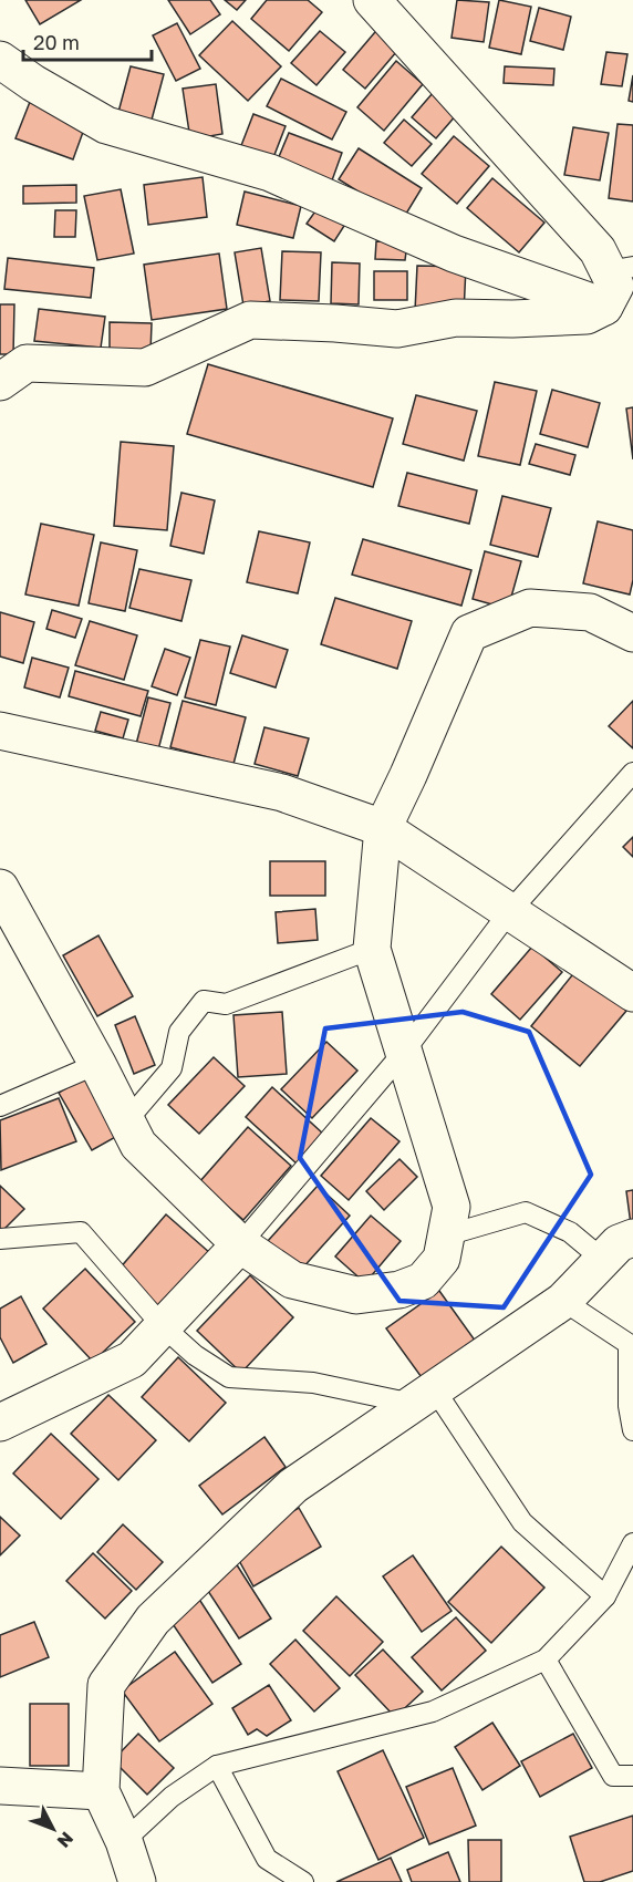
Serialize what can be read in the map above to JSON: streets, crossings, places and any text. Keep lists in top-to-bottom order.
{
  "scale_bar": "20 m",
  "north": "bottom right"
}
